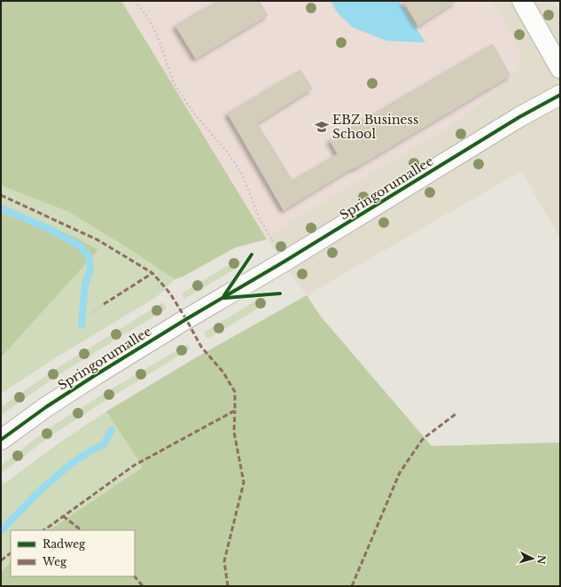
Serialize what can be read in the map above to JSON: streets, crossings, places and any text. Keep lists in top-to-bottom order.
{
  "streets": {
    "street": ["Springorumallee"]
  },
  "places": {
    "school or university": ["EBZ Business School"]
  },
  "legend": ["Radweg", "Weg"],
  "north": "right"
}
